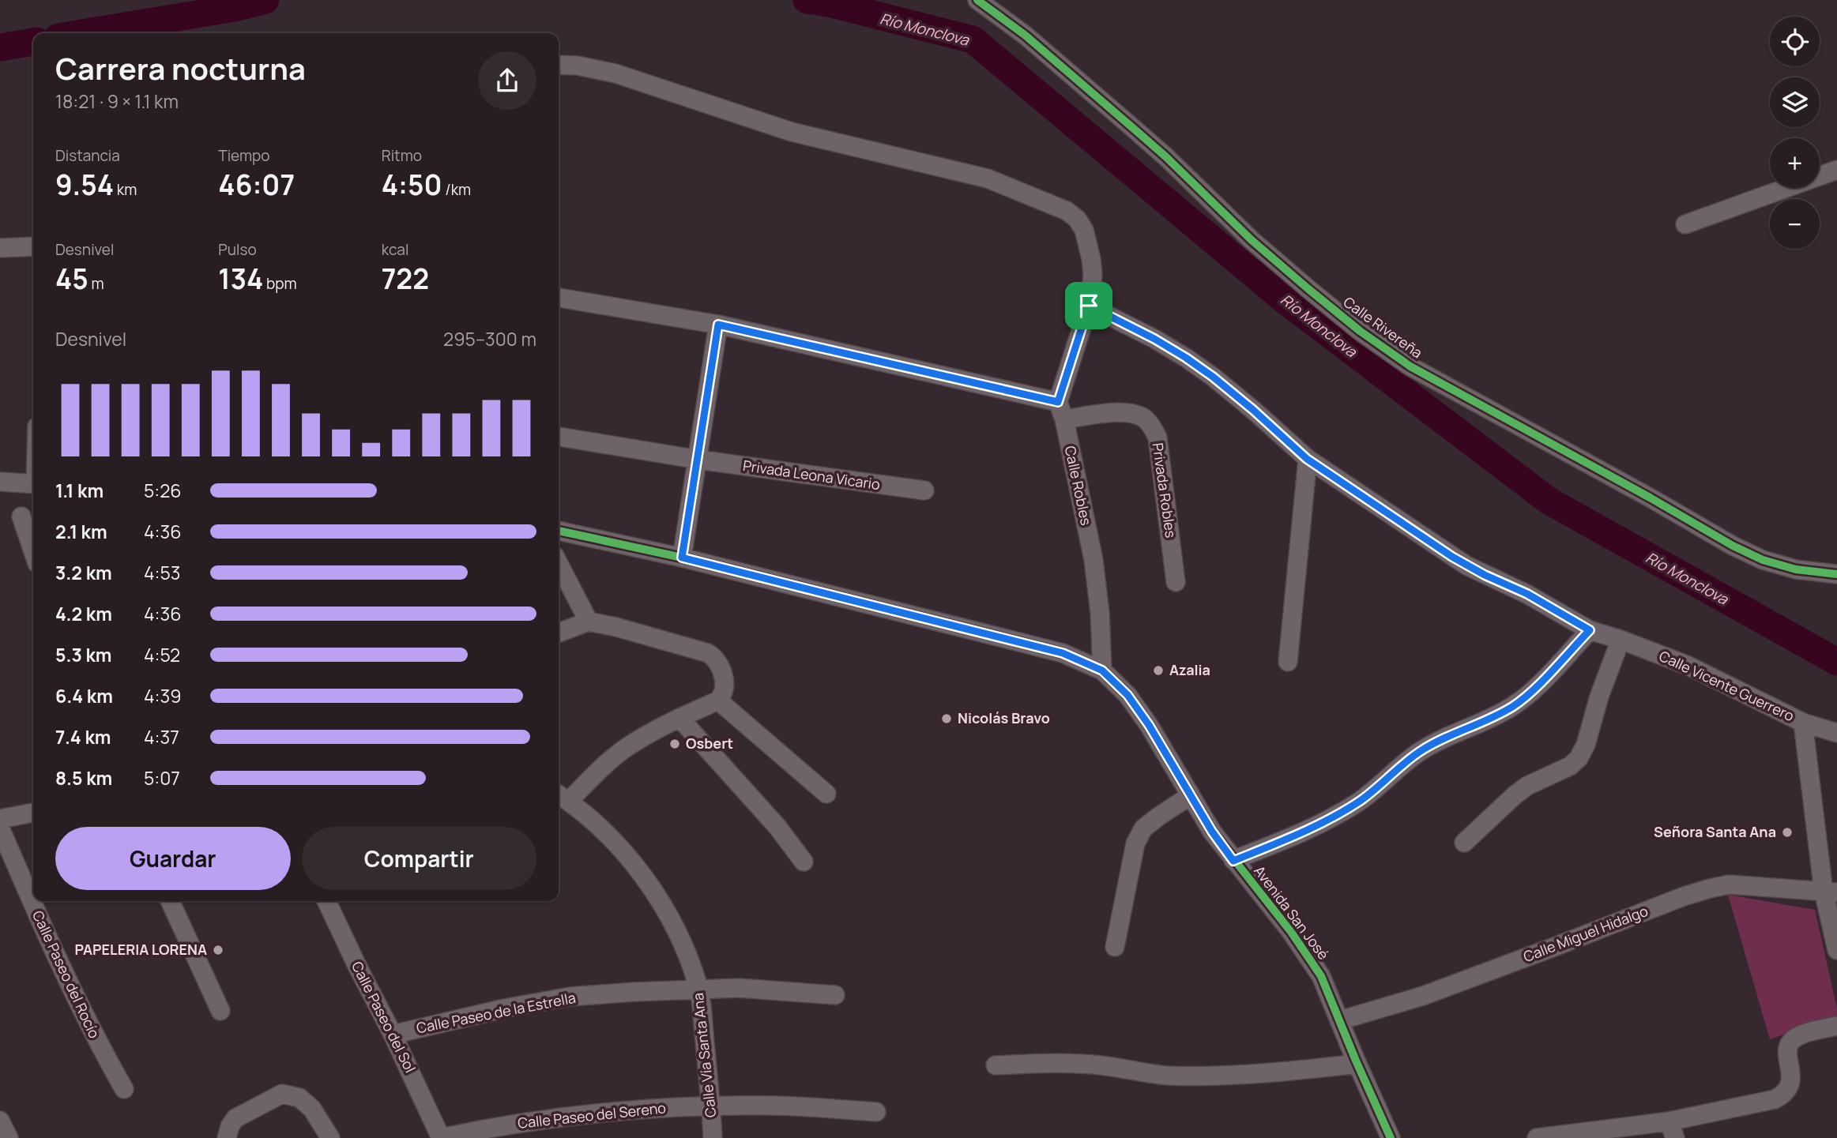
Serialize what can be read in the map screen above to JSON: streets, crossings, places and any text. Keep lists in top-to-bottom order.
{
  "streets": {
    "street": [
      "Calle Rivereña",
      "Privada Leona Vicario",
      "Calle Robles",
      "Privada Robles",
      "Calle Vicente Guerrero",
      "Avenida San José",
      "Calle Miguel Hidalgo",
      "Calle Paseo del Rocío",
      "Calle Paseo de la Estrella",
      "Calle Paseo del Sol",
      "Calle Vía Santa Ana",
      "Calle Paseo del Sereno"
    ]
  },
  "crossings": [
    ["Calle Robles", "Privada Robles"],
    ["Calle Robles", "Avenida San José"],
    ["Calle Vicente Guerrero", "Calle Miguel Hidalgo"],
    ["Avenida San José", "Calle Miguel Hidalgo"],
    ["Calle Paseo de la Estrella", "Calle Paseo del Sol"],
    ["Calle Paseo de la Estrella", "Calle Vía Santa Ana"],
    ["Calle Paseo del Sol", "Calle Paseo del Sereno"],
    ["Calle Vía Santa Ana", "Calle Paseo del Sereno"]
  ],
  "water": ["Río Monclova"],
  "places": [
    "Azalia",
    "Nicolás Bravo",
    "Osbert",
    "Señora Santa Ana",
    "PAPELERIA LORENA"
  ],
  "page": {
    "map_buttons": ["+", "−"],
    "heading": ["Carrera nocturna", "18:21 · 9 × 1.1 km"],
    "stats": [
      ["Distancia", "9.54 km"],
      ["Tiempo", "46:07"],
      ["Ritmo", "4:50 /km"],
      ["Desnivel", "45 m"],
      ["Pulso", "134 bpm"],
      ["kcal", "722"]
    ],
    "chart": ["Desnivel", "295–300 m"],
    "list": [
      {
        "name": "1.1 km",
        "note": "5:26"
      },
      {
        "name": "2.1 km",
        "note": "4:36"
      },
      {
        "name": "3.2 km",
        "note": "4:53"
      },
      {
        "name": "4.2 km",
        "note": "4:36"
      },
      {
        "name": "5.3 km",
        "note": "4:52"
      },
      {
        "name": "6.4 km",
        "note": "4:39"
      },
      {
        "name": "7.4 km",
        "note": "4:37"
      },
      {
        "name": "8.5 km",
        "note": "5:07"
      }
    ],
    "buttons": ["Guardar", "Compartir"]
  }
}
